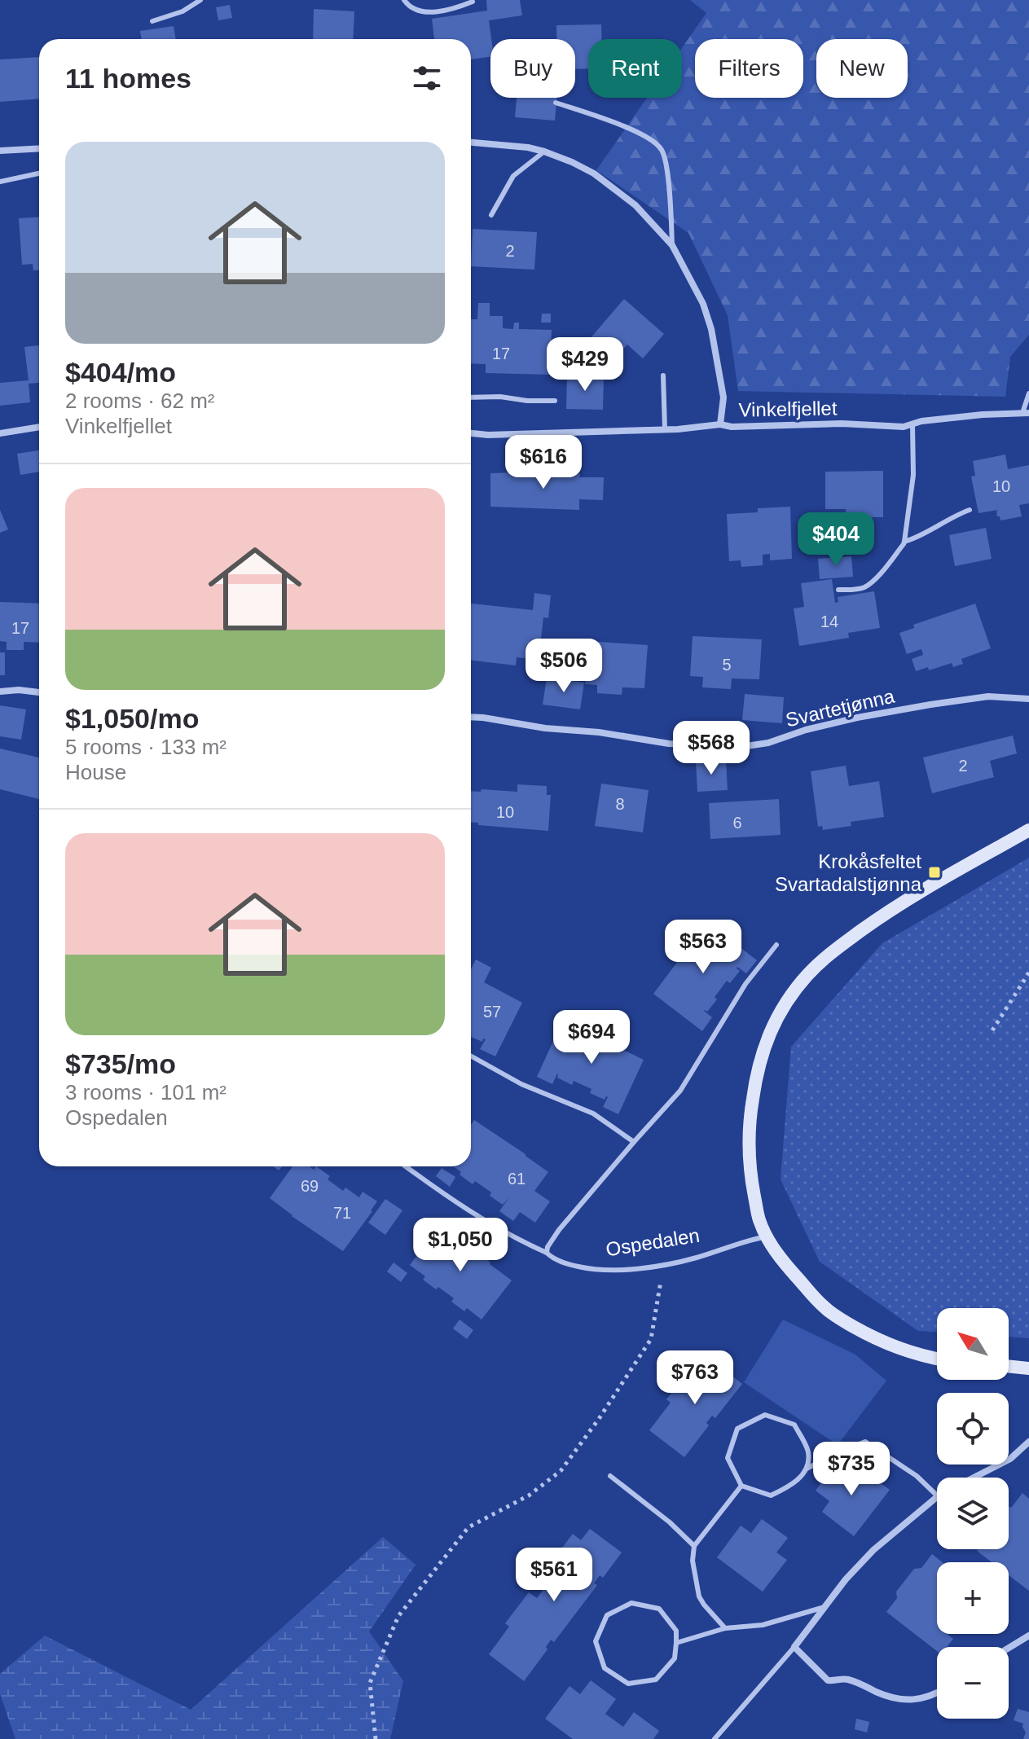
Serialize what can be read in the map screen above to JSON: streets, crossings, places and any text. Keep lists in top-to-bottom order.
{
  "streets": {
    "street": ["Vinkelfjellet", "Svartetjønna"],
    "lane": ["Ospedalen"]
  },
  "places": {
    "transit": ["Krokåsfeltet Svartadalstjønna"]
  },
  "house_numbers": [
    "2",
    "17",
    "10",
    "14",
    "17",
    "5",
    "2",
    "8",
    "10",
    "6",
    "57",
    "61",
    "69",
    "71"
  ],
  "north": "top left",
  "page": {
    "chip": [
      "Buy",
      "Rent",
      "Filters",
      "New"
    ],
    "heading": "11 homes",
    "list": [
      {
        "name": "$404/mo",
        "note": "2 rooms · 62 m² · Vinkelfjellet"
      },
      {
        "name": "$1,050/mo",
        "note": "5 rooms · 133 m² · House"
      },
      {
        "name": "$735/mo",
        "note": "3 rooms · 101 m² · Ospedalen"
      }
    ],
    "price": [
      "$429",
      "$616",
      "$404",
      "$506",
      "$568",
      "$563",
      "$694",
      "$1,050",
      "$763",
      "$735",
      "$561"
    ],
    "map_buttons": ["+", "−"]
  }
}
